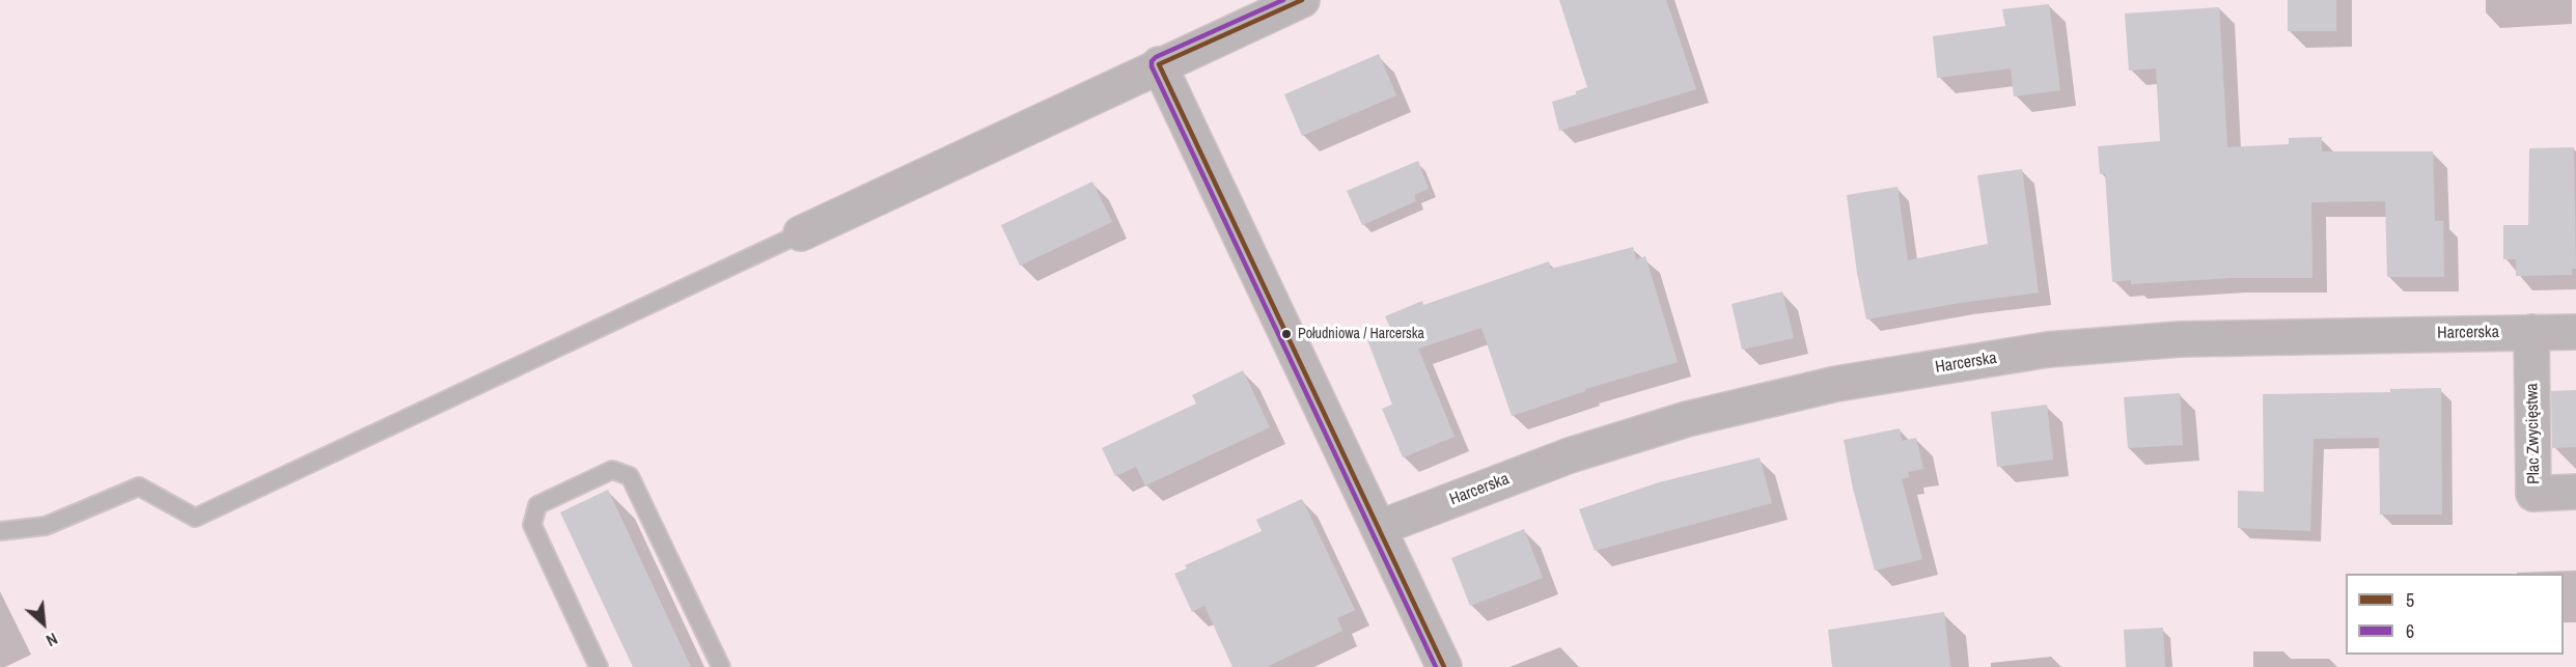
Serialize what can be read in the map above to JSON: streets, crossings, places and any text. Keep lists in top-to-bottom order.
{
  "streets": {
    "street": ["Harcerska", "Plac Zwycięstwa"]
  },
  "crossings": [
    ["Harcerska", "Plac Zwycięstwa"]
  ],
  "places": ["Południowa / Harcerska"],
  "lines": ["transit line 5", "transit line 6"],
  "legend": ["5", "6"],
  "north": "bottom right"
}
